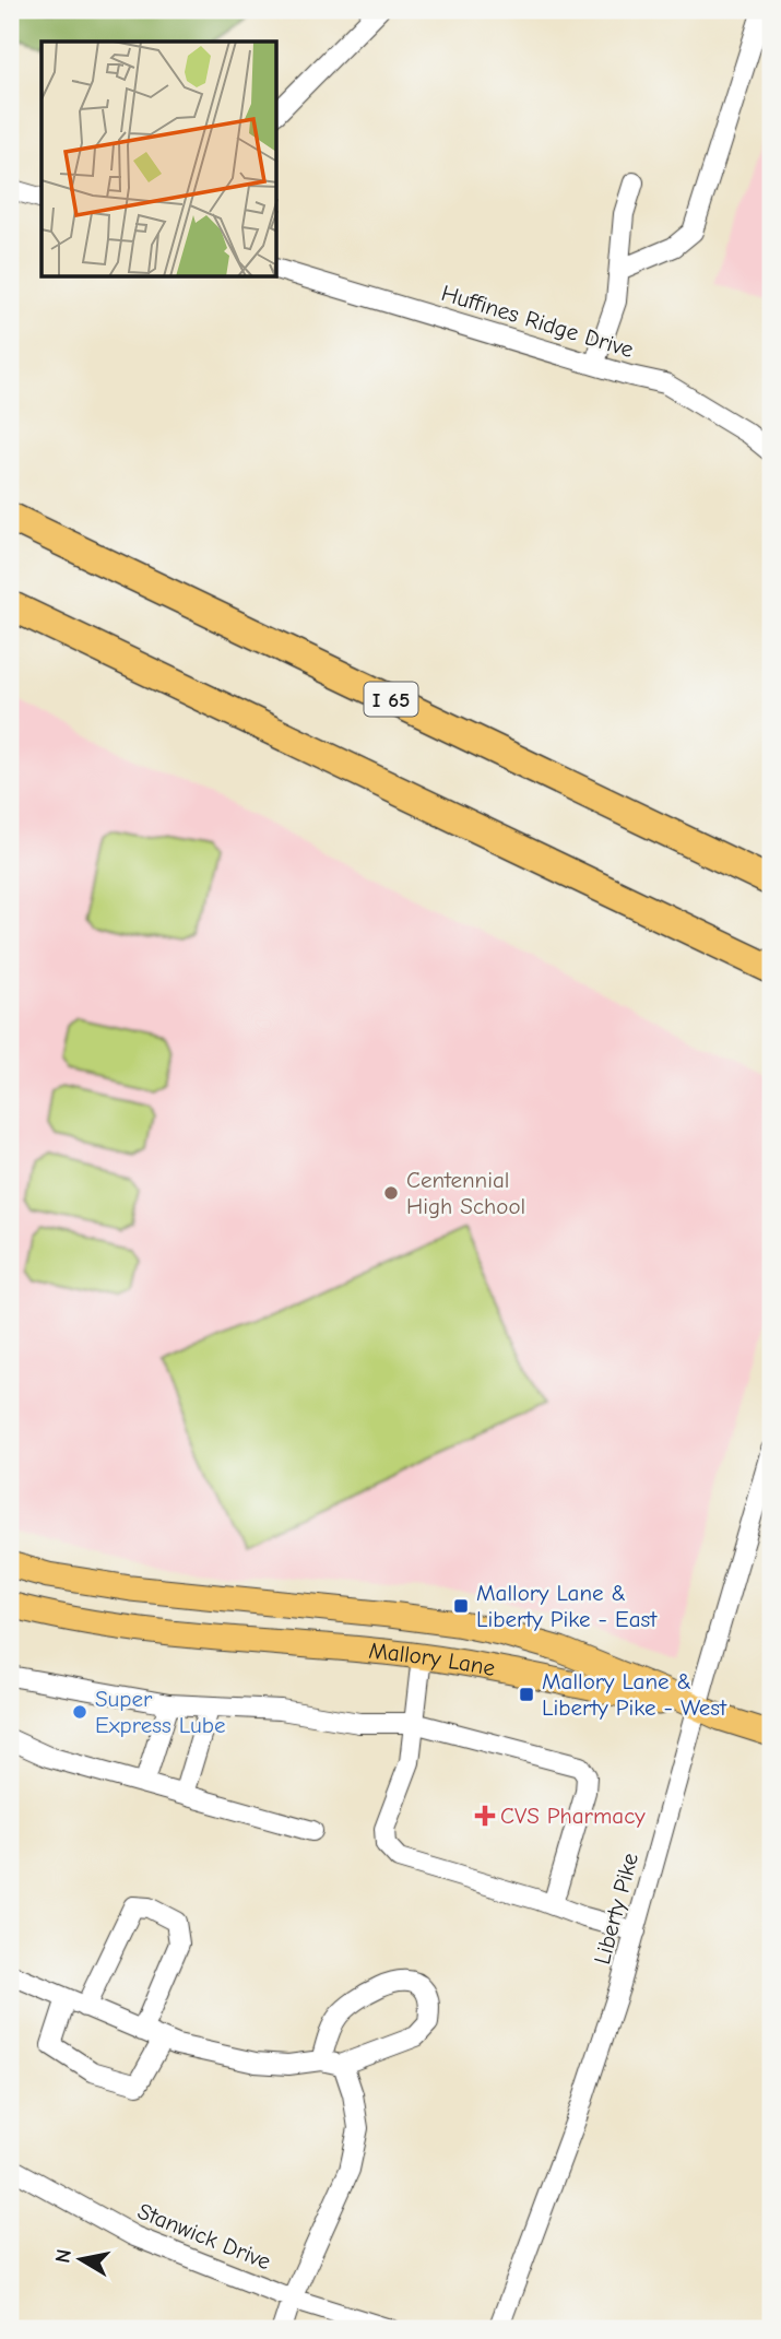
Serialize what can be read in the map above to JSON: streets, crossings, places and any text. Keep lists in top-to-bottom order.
{
  "streets": {
    "highway": ["I 65"],
    "main road": ["Mallory Lane"],
    "street": ["Huffines Ridge Drive", "Liberty Pike", "Stanwick Drive"]
  },
  "crossings": [
    ["Mallory Lane", "Liberty Pike"]
  ],
  "places": {
    "other": ["Centennial High School", "Super Express Lube"],
    "transit": ["Mallory Lane & Liberty Pike - East", "Mallory Lane & Liberty Pike - West"],
    "health": ["CVS Pharmacy"]
  },
  "north": "left"
}
